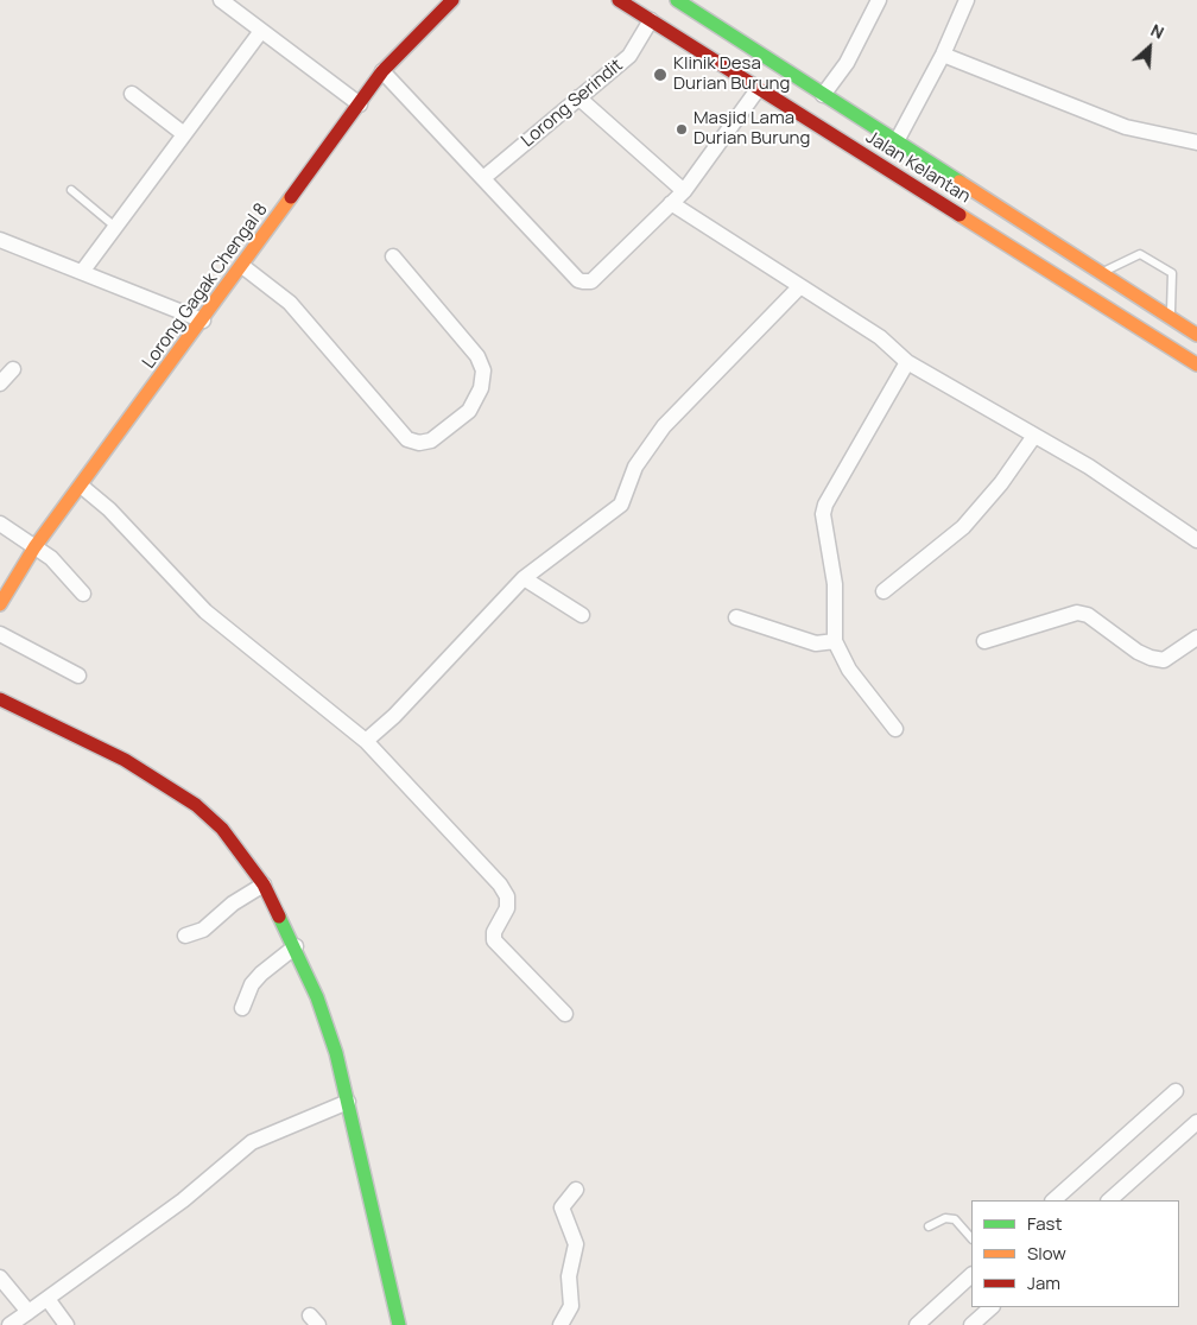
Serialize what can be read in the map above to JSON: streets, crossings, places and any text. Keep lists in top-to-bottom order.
{
  "streets": {
    "main road": ["Jalan Kelantan", "Lorong Gagak Chengal 8"],
    "street": ["Lorong Serindit"]
  },
  "crossings": [
    ["Lorong Serindit", "Jalan Kelantan"]
  ],
  "places": ["Klinik Desa Durian Burung", "Masjid Lama Durian Burung"],
  "legend": ["Fast", "Slow", "Jam"],
  "north": "top right"
}
